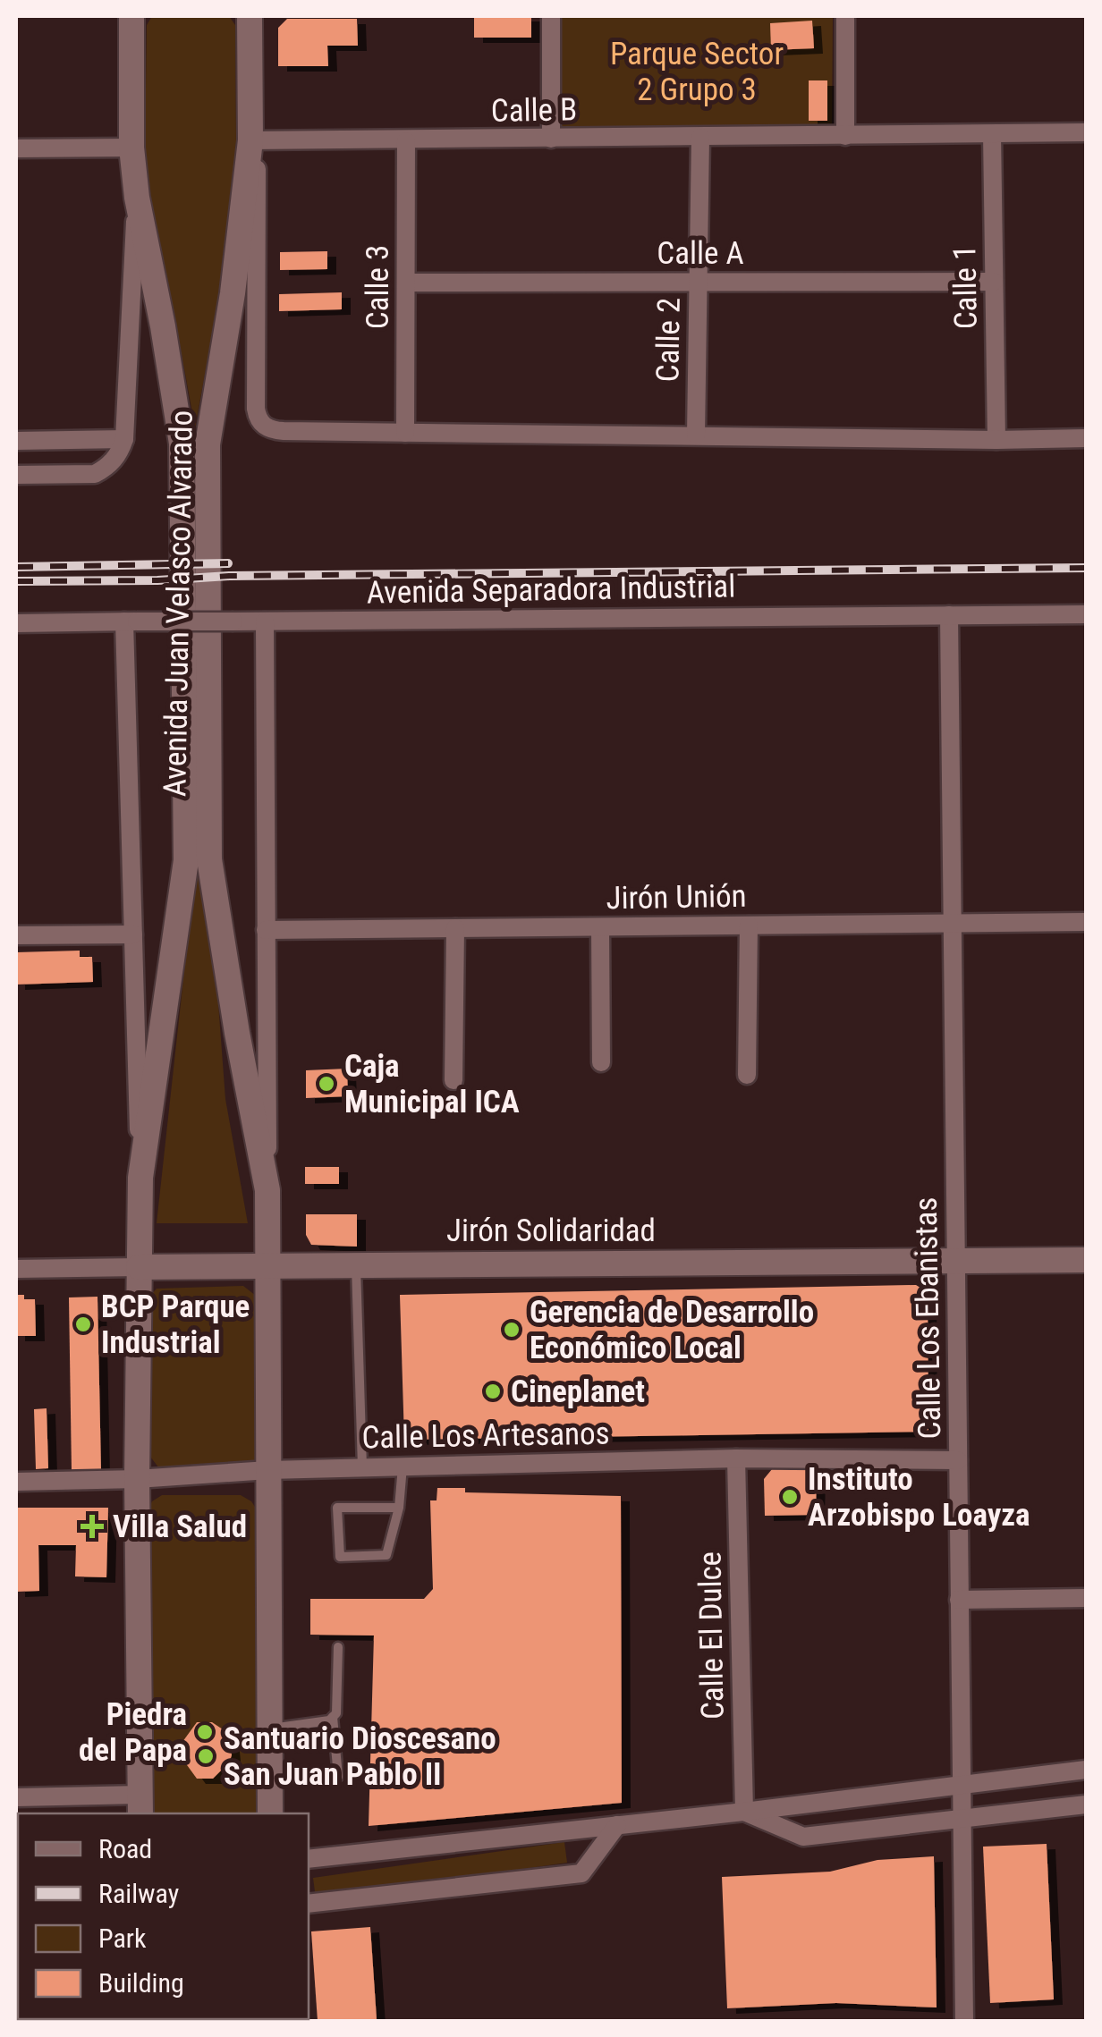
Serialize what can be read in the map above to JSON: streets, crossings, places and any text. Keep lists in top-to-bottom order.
{
  "streets": {
    "main road": ["Avenida Juan Velasco Alvarado", "Jirón Solidaridad"],
    "street": [
      "Calle B",
      "Calle A",
      "Calle 3",
      "Calle 1",
      "Calle 2",
      "Avenida Separadora Industrial",
      "Jirón Unión",
      "Calle Los Ebanistas",
      "Calle Los Artesanos",
      "Calle El Dulce"
    ]
  },
  "crossings": [
    ["Calle B", "Calle 3"],
    ["Calle B", "Calle 1"],
    ["Calle B", "Calle 2"],
    ["Calle B", "Avenida Juan Velasco Alvarado"],
    ["Calle A", "Calle 3"],
    ["Calle A", "Calle 1"],
    ["Calle A", "Calle 2"],
    ["Calle 3", "Avenida Juan Velasco Alvarado"],
    ["Avenida Separadora Industrial", "Avenida Juan Velasco Alvarado"],
    ["Avenida Separadora Industrial", "Calle Los Ebanistas"],
    ["Avenida Juan Velasco Alvarado", "Jirón Unión"],
    ["Avenida Juan Velasco Alvarado", "Jirón Solidaridad"],
    ["Avenida Juan Velasco Alvarado", "Calle Los Artesanos"],
    ["Jirón Unión", "Calle Los Ebanistas"],
    ["Jirón Solidaridad", "Calle Los Ebanistas"],
    ["Calle Los Ebanistas", "Calle Los Artesanos"],
    ["Calle Los Artesanos", "Calle El Dulce"]
  ],
  "parks": ["Parque Sector 2 Grupo 3"],
  "places": {
    "other": [
      "Caja Municipal ICA",
      "BCP Parque Industrial",
      "Gerencia de Desarrollo Económico Local",
      "Cineplanet",
      "Instituto Arzobispo Loayza",
      "Piedra del Papa",
      "Santuario Dioscesano San Juan Pablo II"
    ],
    "health": ["Villa Salud"]
  },
  "legend": [
    "Road",
    "Railway",
    "Park",
    "Building"
  ]
}
